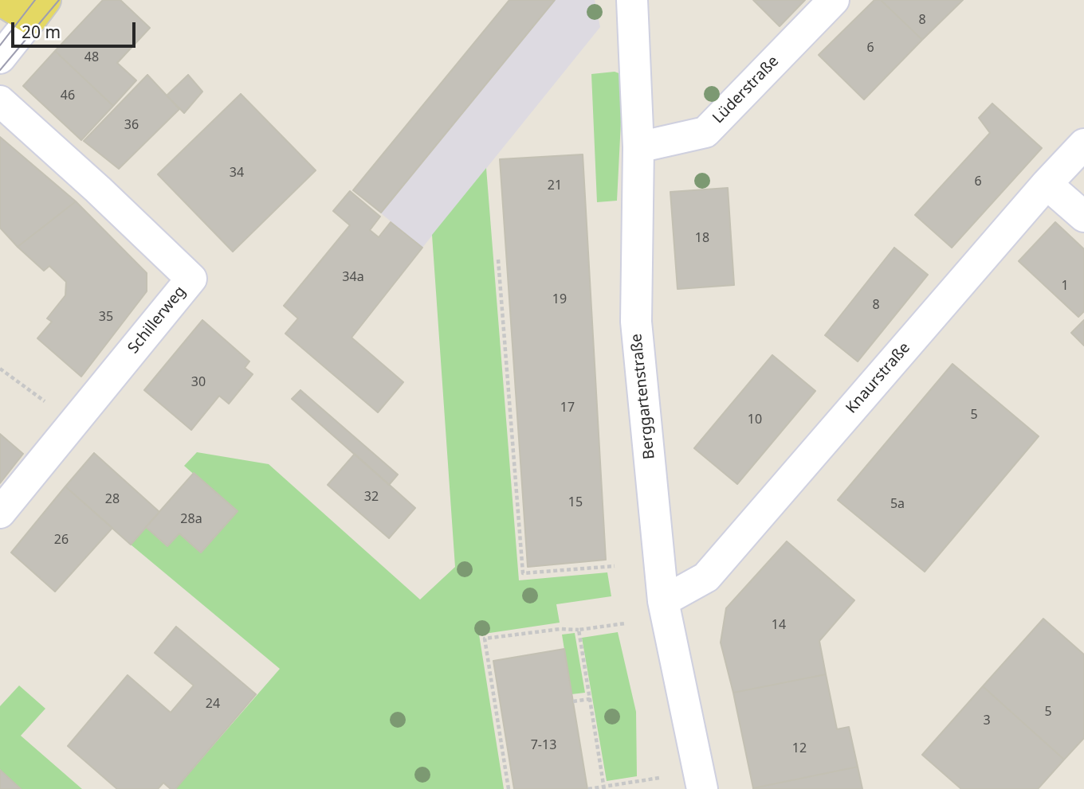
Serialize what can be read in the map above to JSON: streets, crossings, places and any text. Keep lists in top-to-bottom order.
{
  "streets": {
    "street": [
      "Lüderstraße",
      "Schillerweg",
      "Knaurstraße",
      "Berggartenstraße"
    ]
  },
  "crossings": [
    ["Lüderstraße", "Berggartenstraße"],
    ["Knaurstraße", "Berggartenstraße"]
  ],
  "house_numbers": [
    "8",
    "6",
    "48",
    "46",
    "36",
    "34",
    "6",
    "21",
    "18",
    "34a",
    "1",
    "19",
    "8",
    "35",
    "30",
    "17",
    "5",
    "10",
    "32",
    "28",
    "15",
    "5a",
    "28a",
    "26",
    "14",
    "24",
    "5",
    "3",
    "7-13",
    "12"
  ],
  "scale_bar": "20 m"
}
